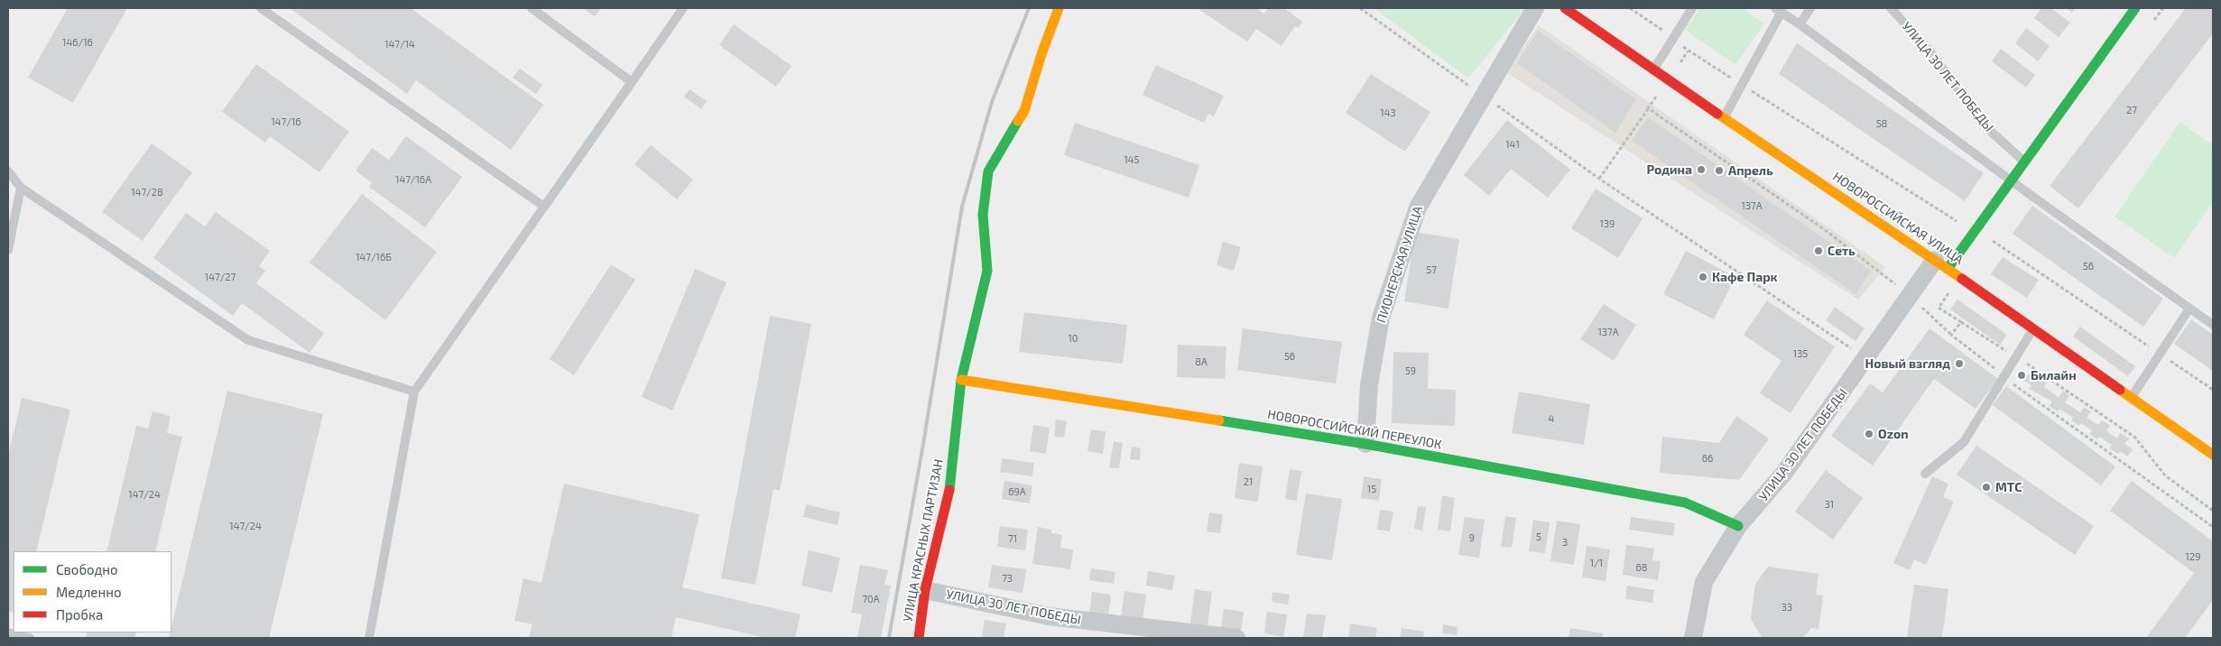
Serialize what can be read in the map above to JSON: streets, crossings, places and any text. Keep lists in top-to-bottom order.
{
  "streets": {
    "street": [
      "УЛИЦА 30 ЛЕТ ПОБЕДЫ",
      "НОВОРОССИЙСКАЯ УЛИЦА",
      "ПИОНЕРСКАЯ УЛИЦА",
      "НОВОРОССИЙСКИЙ ПЕРЕУЛОК",
      "УЛИЦА КРАСНЫХ ПАРТИЗАН"
    ]
  },
  "crossings": [
    ["УЛИЦА 30 ЛЕТ ПОБЕДЫ", "НОВОРОССИЙСКАЯ УЛИЦА"],
    ["УЛИЦА 30 ЛЕТ ПОБЕДЫ", "НОВОРОССИЙСКИЙ ПЕРЕУЛОК"],
    ["УЛИЦА 30 ЛЕТ ПОБЕДЫ", "УЛИЦА КРАСНЫХ ПАРТИЗАН"],
    ["ПИОНЕРСКАЯ УЛИЦА", "НОВОРОССИЙСКИЙ ПЕРЕУЛОК"],
    ["НОВОРОССИЙСКИЙ ПЕРЕУЛОК", "УЛИЦА КРАСНЫХ ПАРТИЗАН"]
  ],
  "places": [
    "Родина",
    "Апрель",
    "Сеть",
    "Кафе Парк",
    "Новый взгляд",
    "Билайн",
    "Ozon",
    "МТС"
  ],
  "house_numbers": [
    "146/16",
    "147/14",
    "27",
    "143",
    "147/16",
    "58",
    "141",
    "145",
    "147/16А",
    "147/28",
    "137А",
    "139",
    "147/16Б",
    "56",
    "57",
    "147/27",
    "137А",
    "10",
    "135",
    "56",
    "8А",
    "59",
    "4",
    "66",
    "21",
    "15",
    "69А",
    "147/24",
    "31",
    "147/24",
    "5",
    "9",
    "71",
    "3",
    "129",
    "1/1",
    "68",
    "73",
    "70А",
    "33"
  ],
  "legend": ["Свободно", "Медленно", "Пробка"]
}
